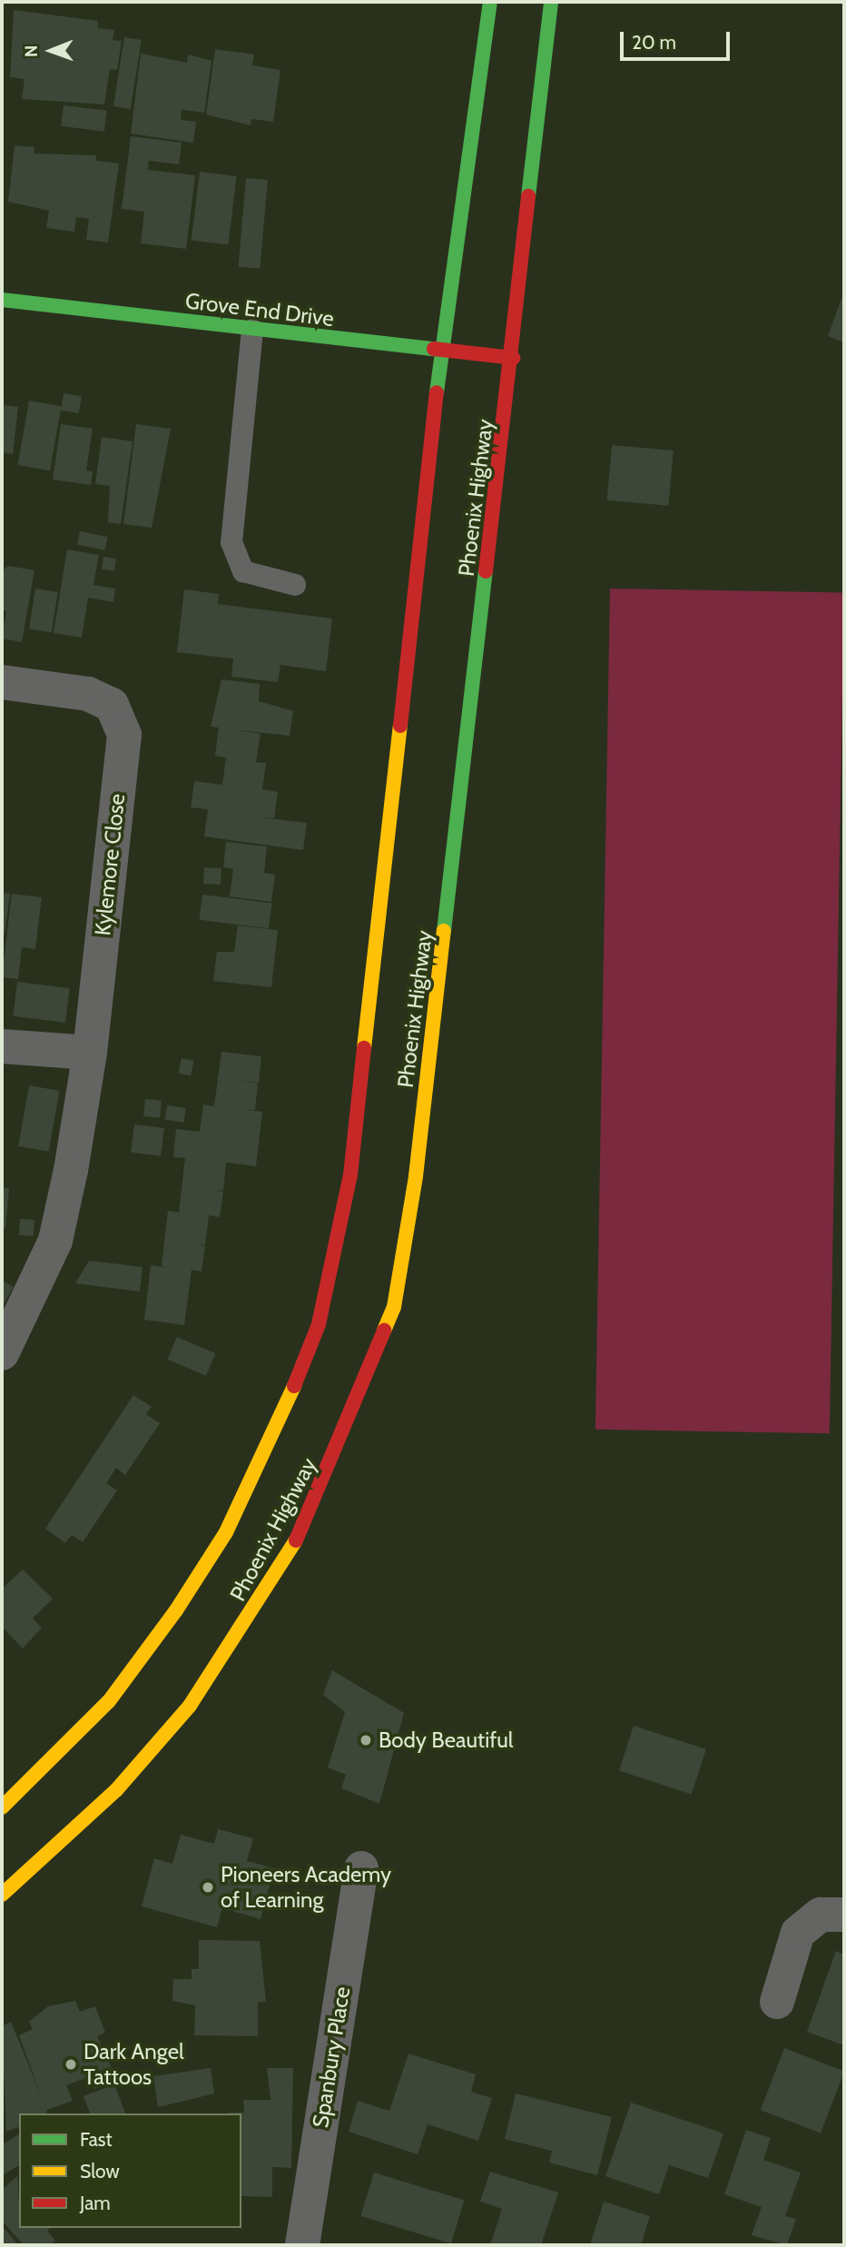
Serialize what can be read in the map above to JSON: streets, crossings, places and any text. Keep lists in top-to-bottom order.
{
  "streets": {
    "main road": ["Grove End Drive", "Phoenix Highway"],
    "street": ["Kylemore Close", "Spanbury Place"]
  },
  "crossings": [
    ["Grove End Drive", "Phoenix Highway"]
  ],
  "places": ["Body Beautiful", "Pioneers Academy of Learning", "Dark Angel Tattoos"],
  "legend": ["Fast", "Slow", "Jam"],
  "scale_bar": "20 m",
  "north": "left"
}
